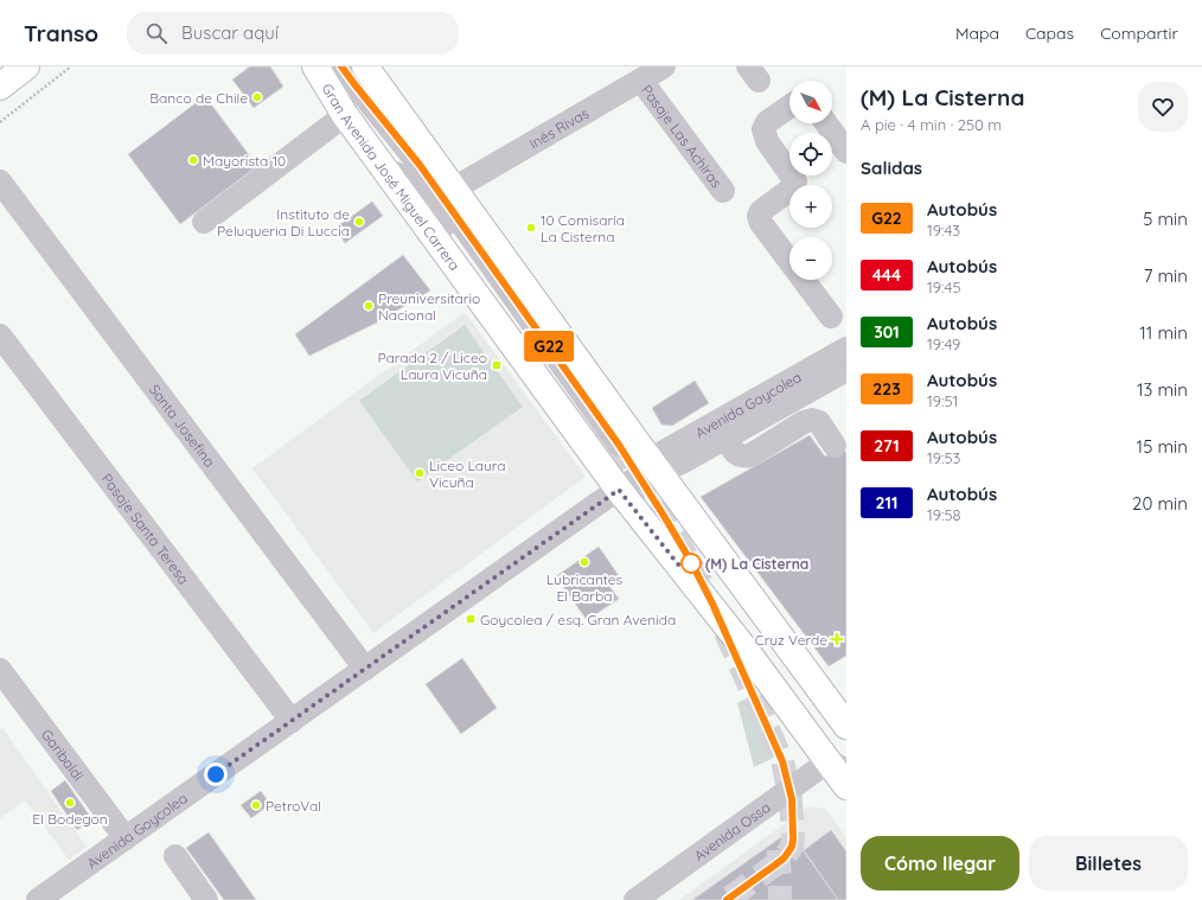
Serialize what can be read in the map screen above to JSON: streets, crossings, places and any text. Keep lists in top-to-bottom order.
{
  "streets": {
    "main road": ["Gran Avenida José Miguel Carrera"],
    "street": [
      "Inés Rivas",
      "Pasaje Las Achiras",
      "Avenida Goycolea",
      "Santa Josefina",
      "Pasaje Santa Teresa",
      "Garibaldi",
      "Avenida Ossa"
    ]
  },
  "crossings": [
    ["Inés Rivas", "Pasaje Las Achiras"],
    ["Gran Avenida José Miguel Carrera", "Avenida Goycolea"],
    ["Gran Avenida José Miguel Carrera", "Avenida Ossa"],
    ["Avenida Goycolea", "Santa Josefina"],
    ["Avenida Goycolea", "Pasaje Santa Teresa"],
    ["Avenida Goycolea", "Garibaldi"]
  ],
  "places": {
    "other": [
      "Banco de Chile",
      "Mayorista 10",
      "Instituto de Peluqueria Di Luccia",
      "10 Comisaría La Cisterna",
      "Preuniversitario Nacional",
      "Liceo Laura Vicuña",
      "Lubricantes El Barba",
      "(M) La Cisterna",
      "El Bodegon",
      "PetroVal"
    ],
    "transit": ["Parada 2 / Liceo Laura Vicuña", "Goycolea / esq. Gran Avenida"],
    "health": ["Cruz Verde"]
  },
  "lines": ["bus line G22"],
  "north": "bottom right",
  "page": {
    "header": "Transo",
    "search": "Buscar aquí",
    "nav": ["Mapa", "Capas", "Compartir"],
    "on_map": "G22",
    "heading": [
      ["(M) La Cisterna", "A pie · 4 min · 250 m"],
      "Salidas"
    ],
    "map_buttons": ["+", "−"],
    "list": [
      {
        "mark": "G22",
        "name": "Autobús",
        "note": "19:43",
        "value": "5 min"
      },
      {
        "mark": "444",
        "name": "Autobús",
        "note": "19:45",
        "value": "7 min"
      },
      {
        "mark": "301",
        "name": "Autobús",
        "note": "19:49",
        "value": "11 min"
      },
      {
        "mark": "223",
        "name": "Autobús",
        "note": "19:51",
        "value": "13 min"
      },
      {
        "mark": "271",
        "name": "Autobús",
        "note": "19:53",
        "value": "15 min"
      },
      {
        "mark": "211",
        "name": "Autobús",
        "note": "19:58",
        "value": "20 min"
      }
    ],
    "buttons": ["Cómo llegar", "Billetes"]
  }
}
